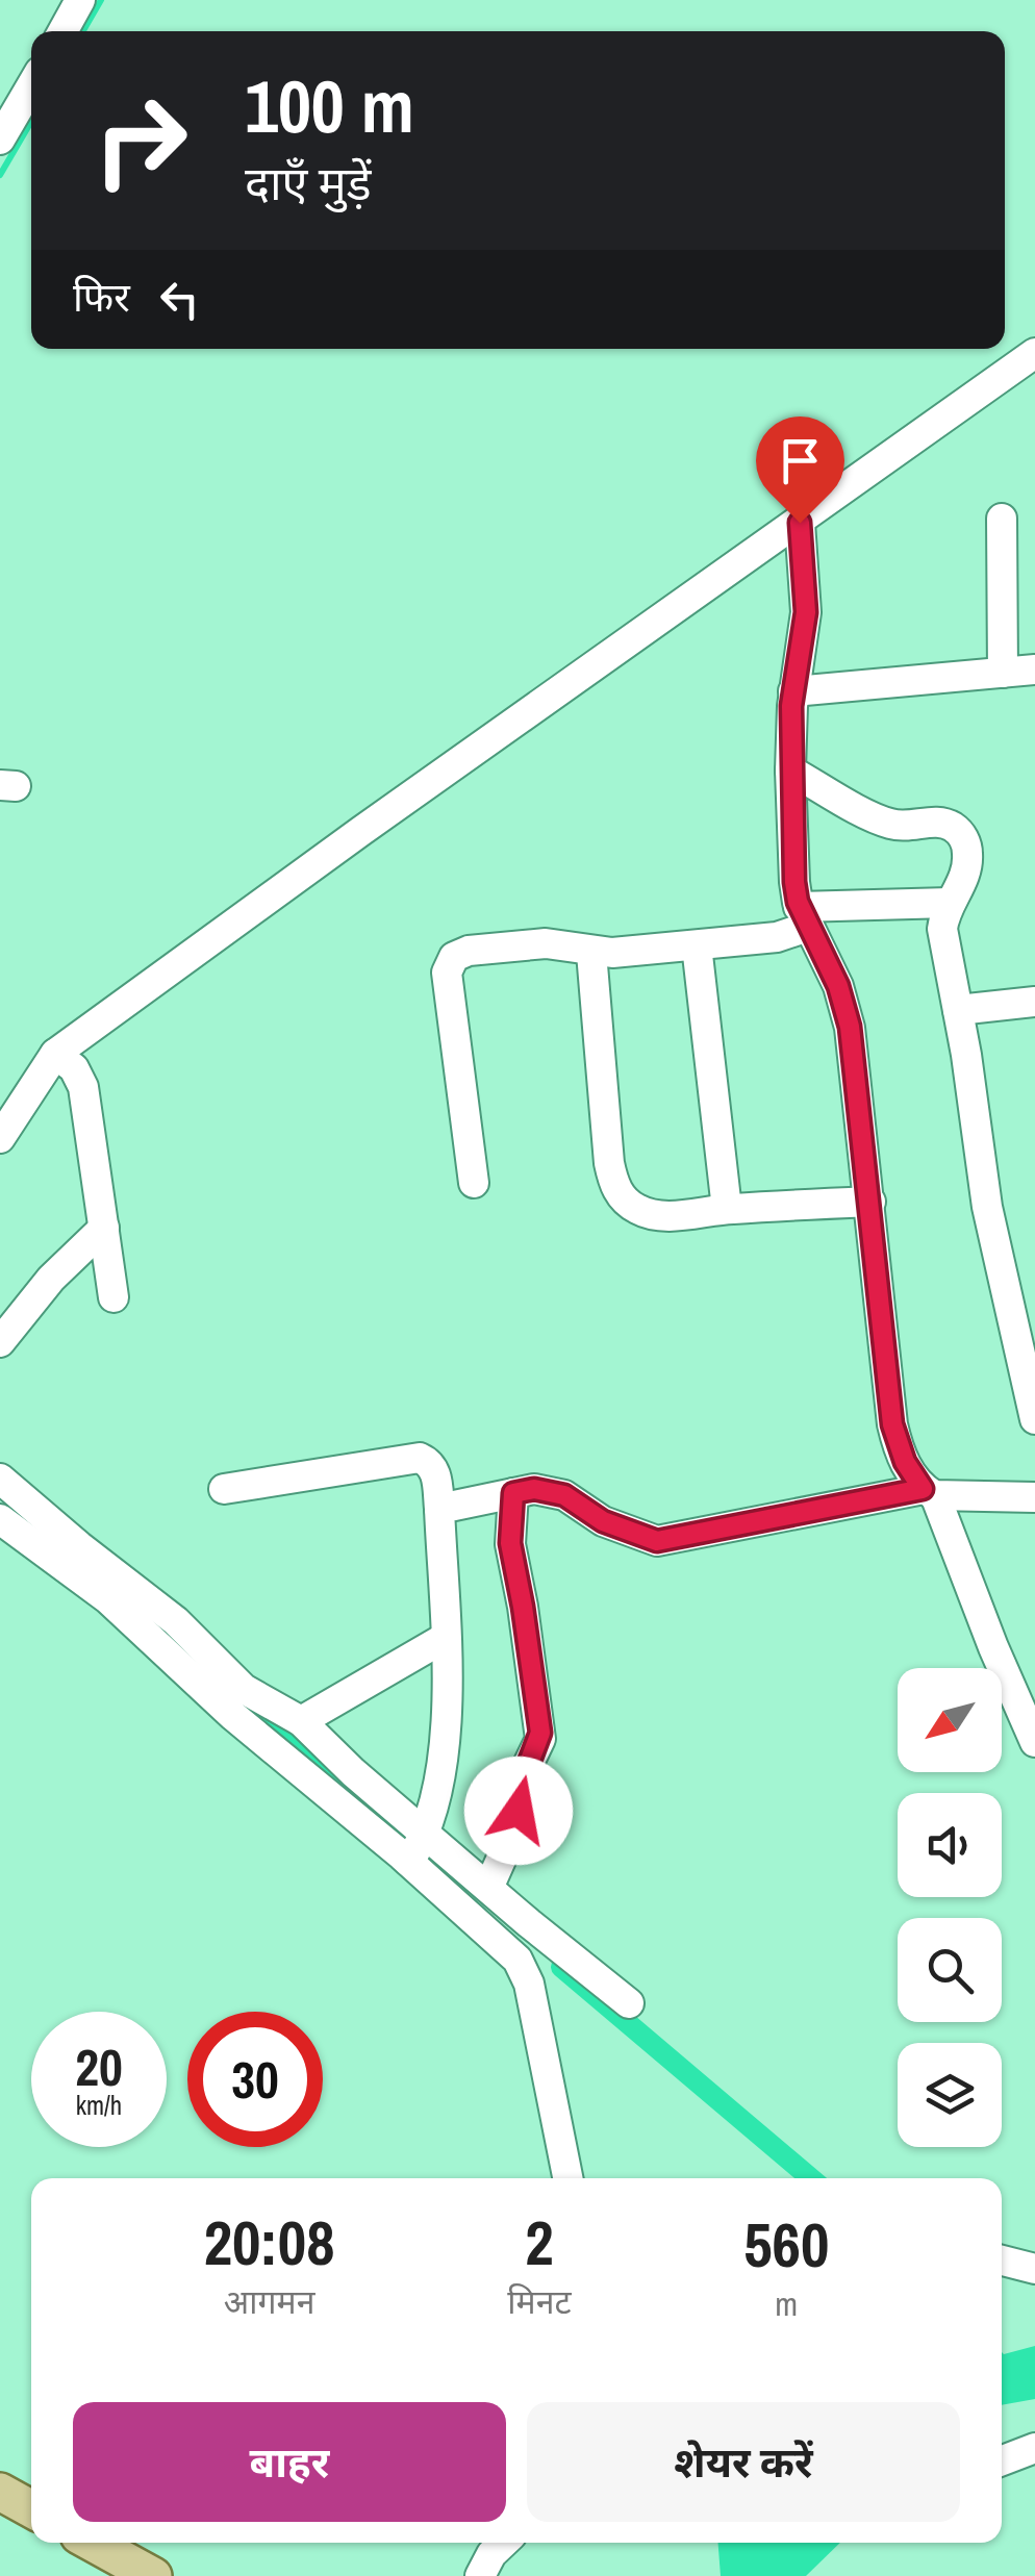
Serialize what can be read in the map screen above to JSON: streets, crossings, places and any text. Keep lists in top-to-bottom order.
{
  "north": "bottom left",
  "page": {
    "turn": ["100 m", "दाएँ मुड़ें"],
    "then": "फिर",
    "speed": "20 km/h",
    "limit": "30",
    "eta": [
      "20:08",
      "आगमन",
      "2",
      "मिनट",
      "560",
      "m"
    ],
    "buttons": ["बाहर", "शेयर करें"]
  }
}
